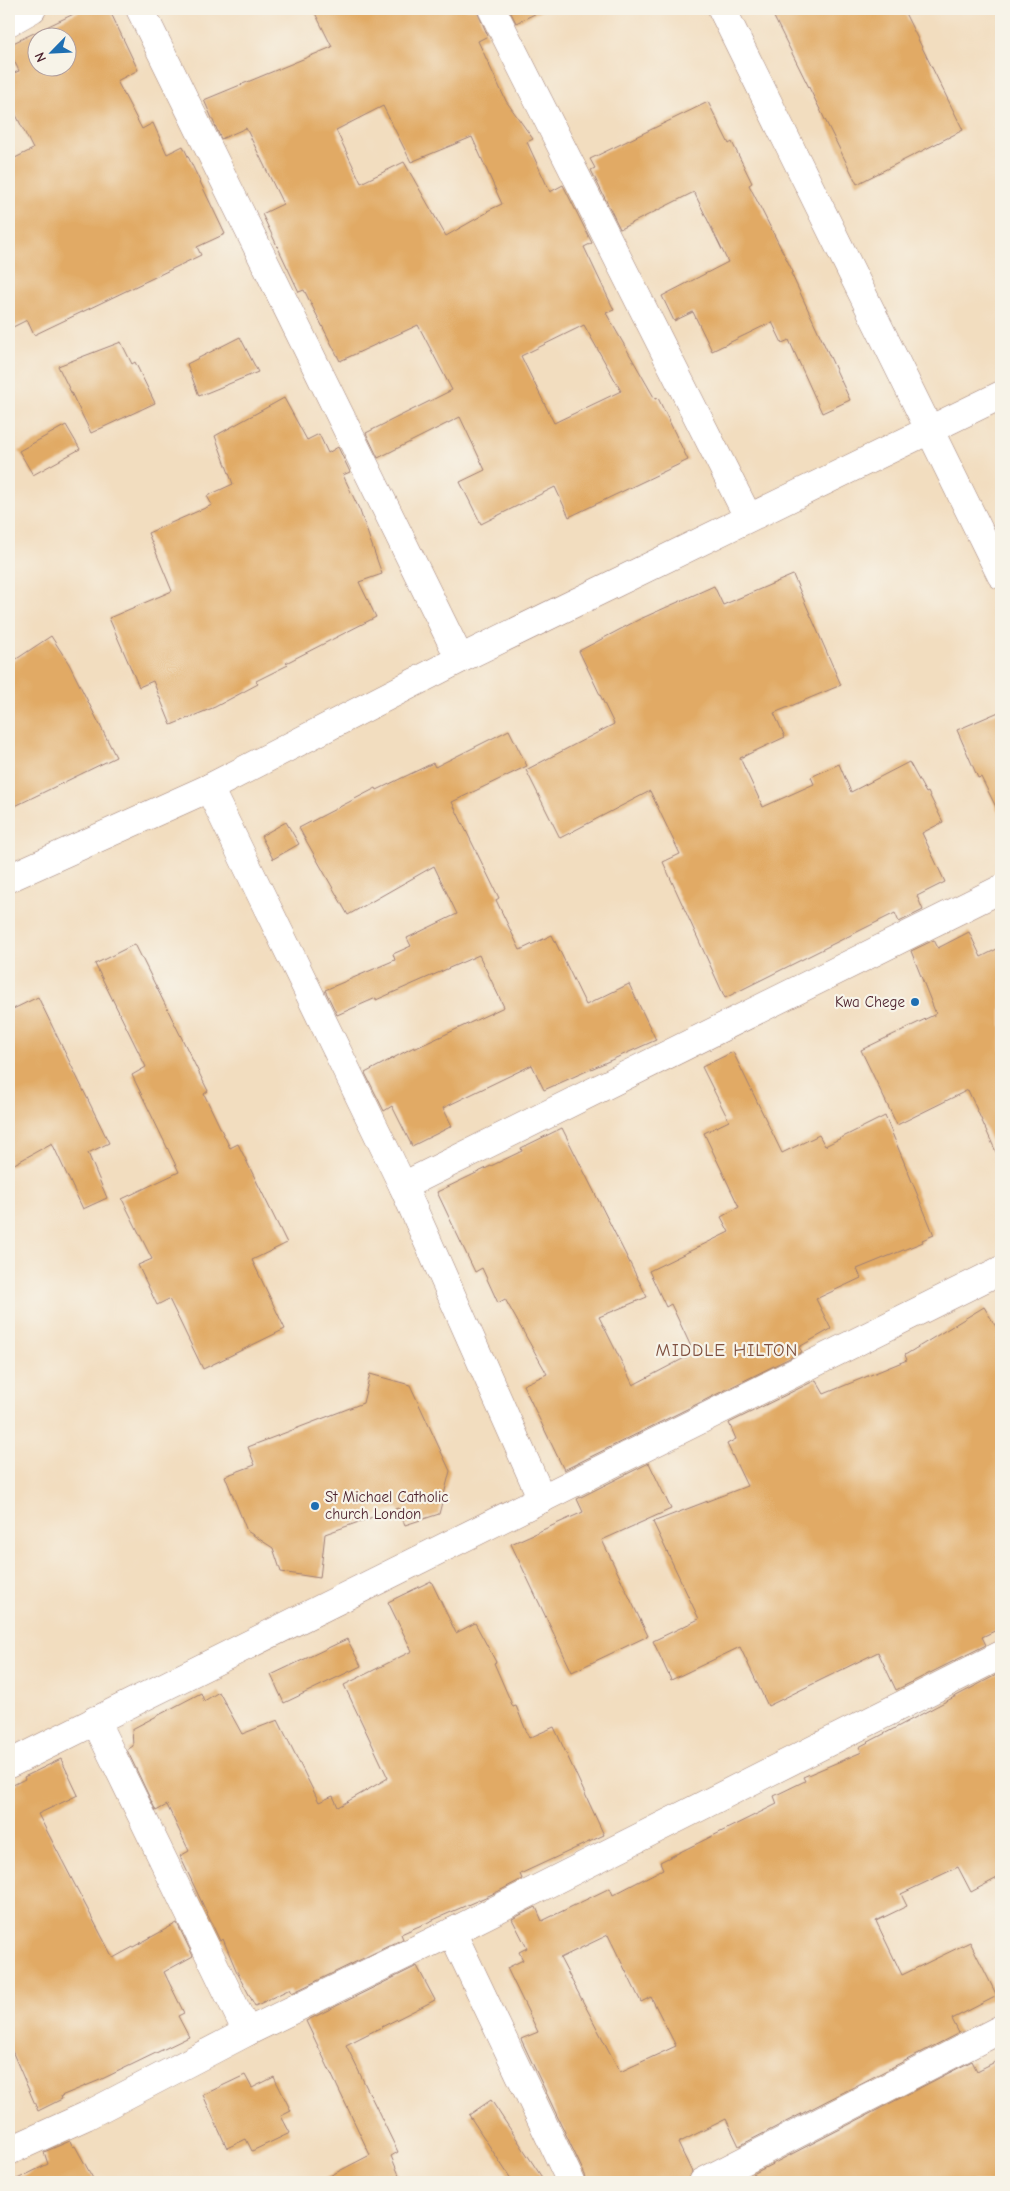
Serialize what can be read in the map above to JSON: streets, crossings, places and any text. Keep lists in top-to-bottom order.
{
  "districts": ["MIDDLE HILTON"],
  "places": ["Kwa Chege", "St Michael Catholic church London"],
  "north": "bottom left"
}
